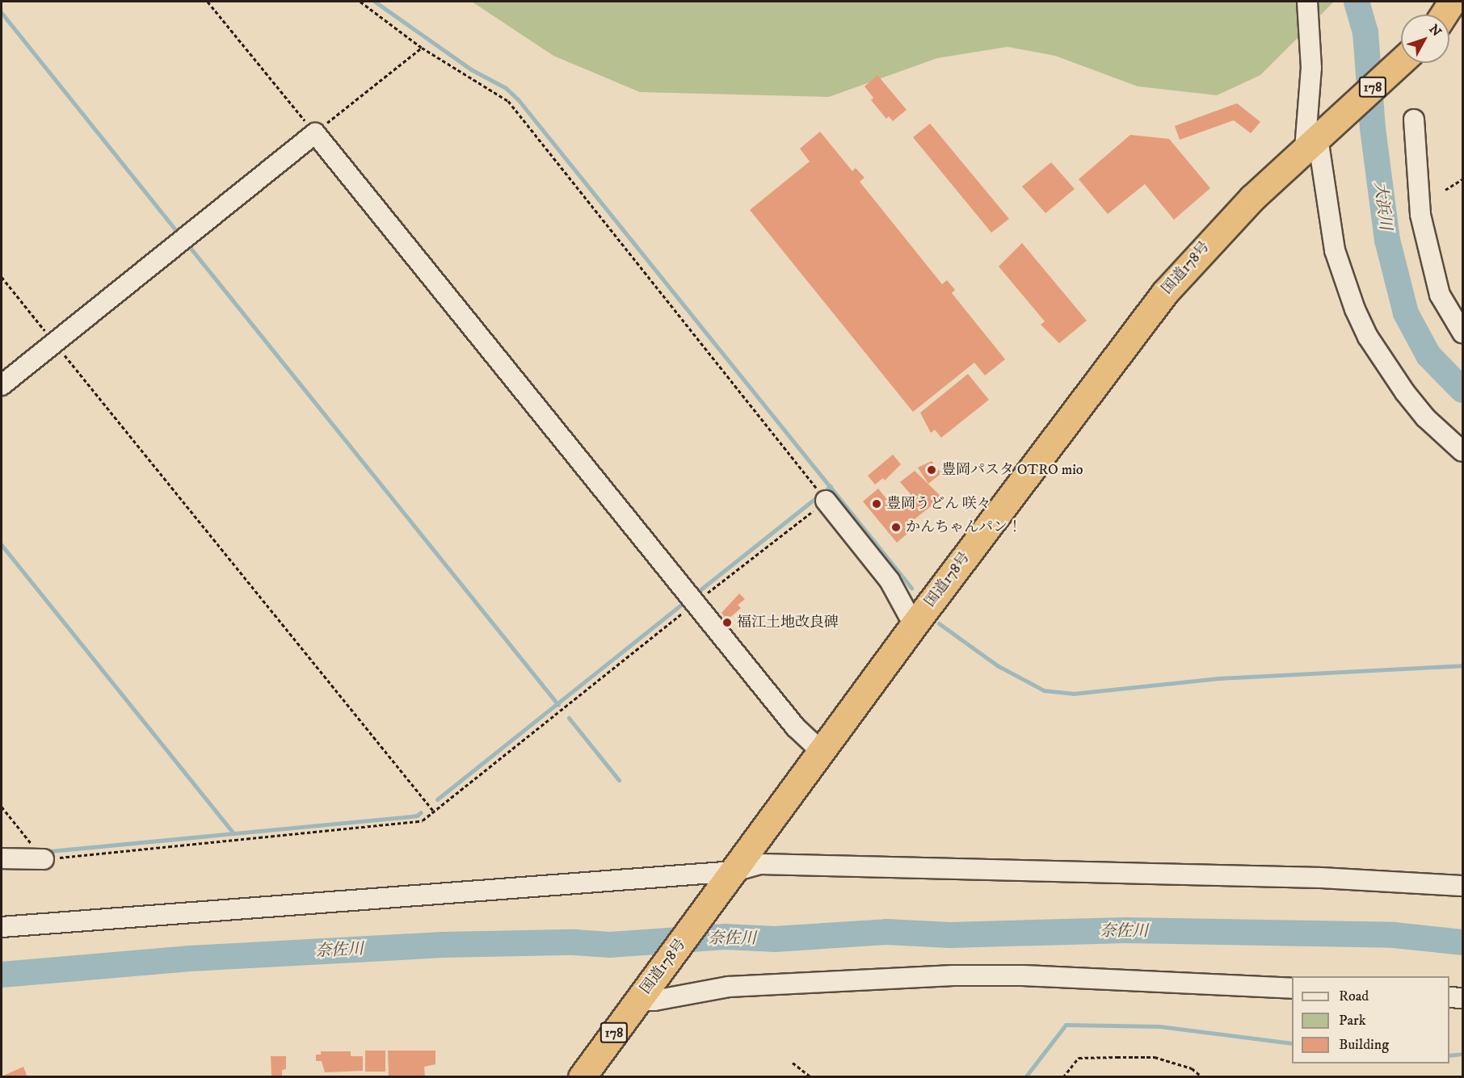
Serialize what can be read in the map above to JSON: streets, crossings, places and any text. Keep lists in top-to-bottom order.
{
  "streets": {
    "highway": ["178", "国道178号"]
  },
  "water": ["大浜川", "奈佐川"],
  "places": [
    "豊岡パスタ OTRO mio",
    "豊岡うどん 咲々",
    "かんちゃんパン！",
    "福江土地改良碑"
  ],
  "legend": ["Road", "Park", "Building"],
  "north": "top right"
}
